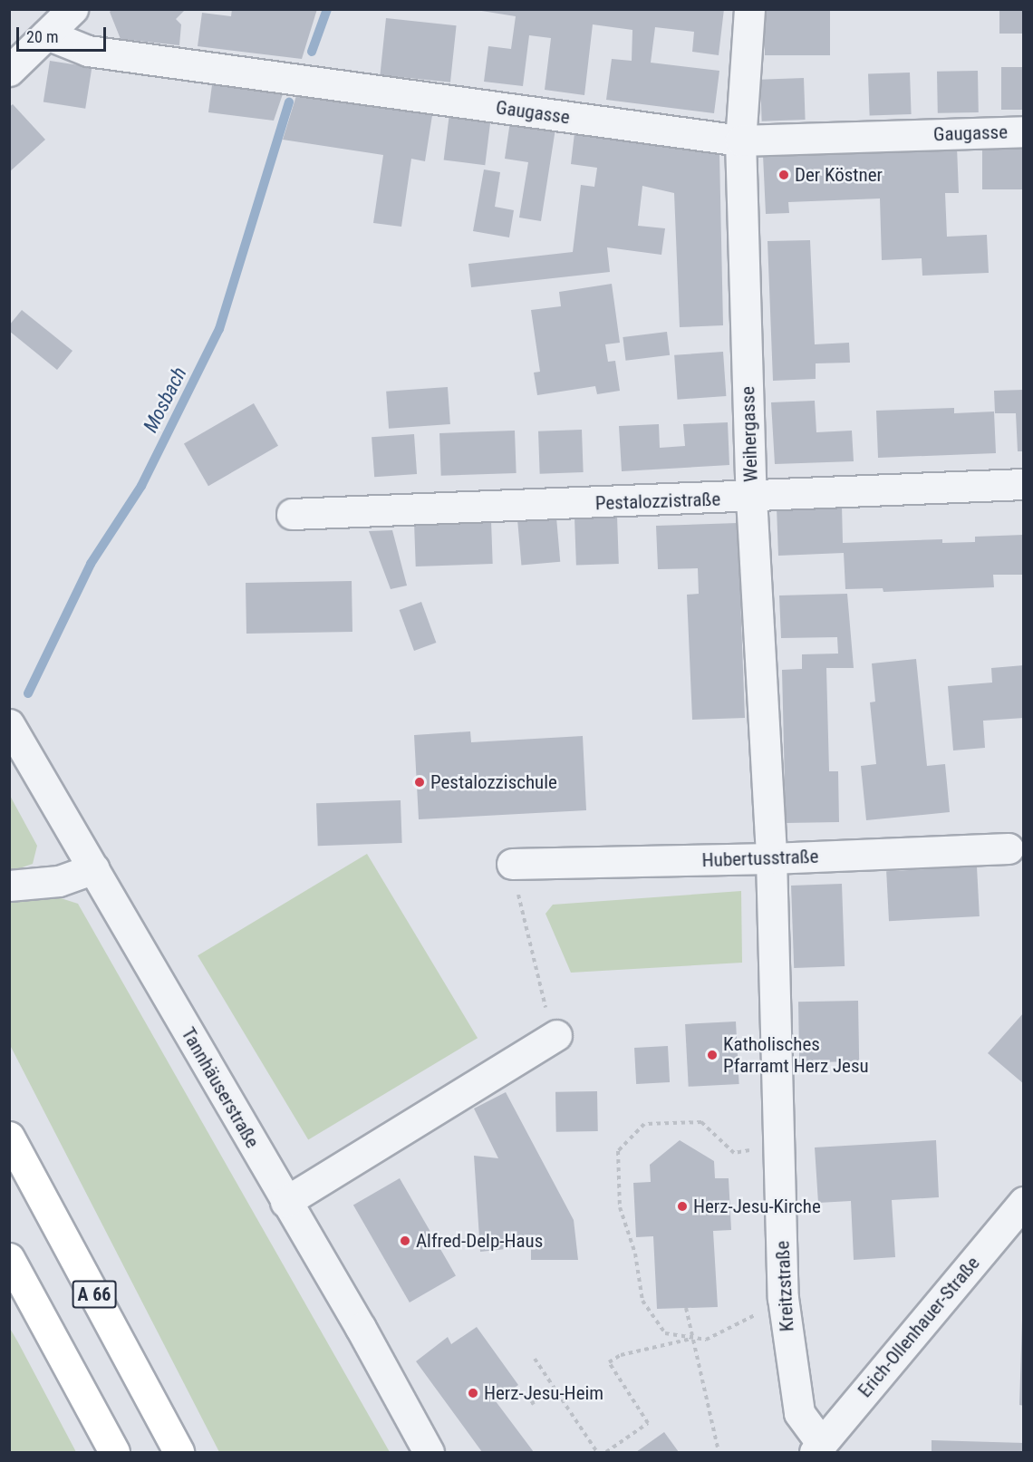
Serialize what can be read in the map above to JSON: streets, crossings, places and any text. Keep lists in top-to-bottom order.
{
  "streets": {
    "highway": ["A 66"],
    "street": [
      "Gaugasse",
      "Weihergasse",
      "Pestalozzistraße",
      "Hubertusstraße",
      "Tannhäuserstraße",
      "Kreitzstraße",
      "Erich-Ollenhauer-Straße"
    ]
  },
  "crossings": [
    ["Gaugasse", "Weihergasse"],
    ["Weihergasse", "Pestalozzistraße"],
    ["Weihergasse", "Hubertusstraße"],
    ["Weihergasse", "Kreitzstraße"],
    ["Hubertusstraße", "Kreitzstraße"],
    ["Kreitzstraße", "Erich-Ollenhauer-Straße"]
  ],
  "water": ["Mosbach"],
  "places": [
    "Der Köstner",
    "Pestalozzischule",
    "Katholisches Pfarramt Herz Jesu",
    "Herz-Jesu-Kirche",
    "Alfred-Delp-Haus",
    "Herz-Jesu-Heim"
  ],
  "scale_bar": "20 m"
}
